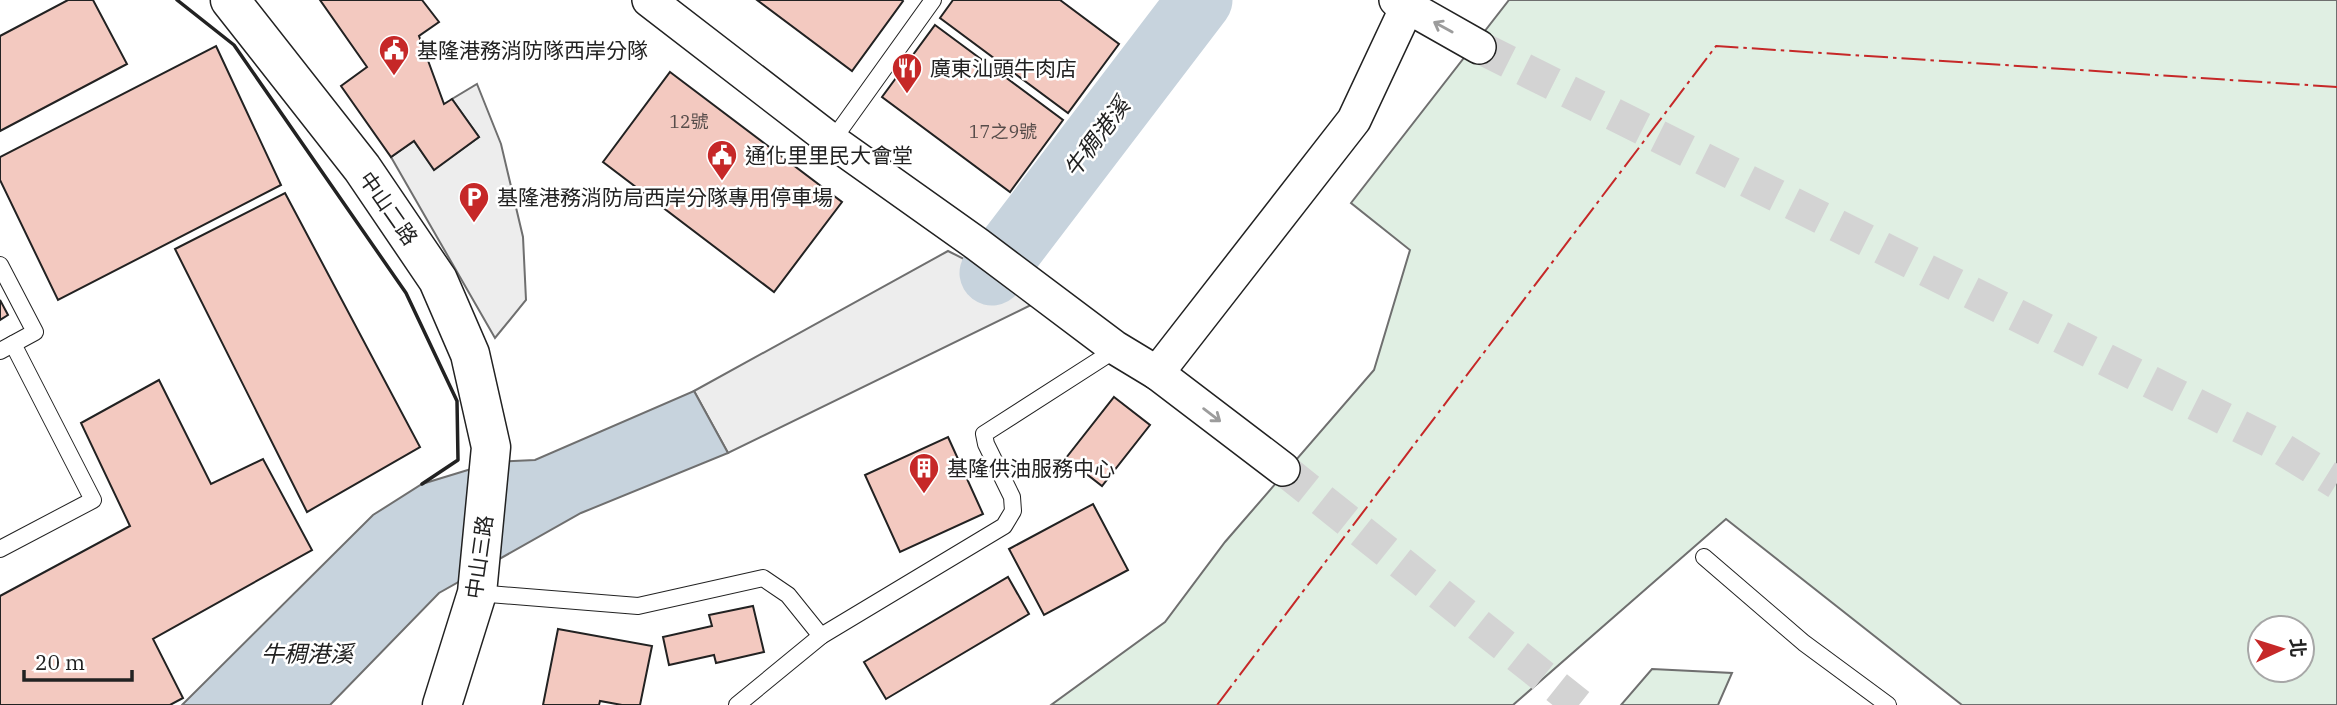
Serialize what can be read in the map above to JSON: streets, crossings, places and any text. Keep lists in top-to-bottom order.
{
  "streets": {
    "street": ["中山二路", "中山三路"]
  },
  "crossings": [
    ["中山二路", "中山三路"]
  ],
  "water": ["牛稠港溪"],
  "places": {
    "public building": ["基隆港務消防隊西岸分隊", "通化里里民大會堂"],
    "restaurant": ["廣東汕頭牛肉店"],
    "parking": ["基隆港務消防局西岸分隊專用停車場"],
    "building": ["基隆供油服務中心"]
  },
  "house_numbers": ["12號", "17之9號"],
  "scale_bar": "20 m",
  "north": "right"
}
